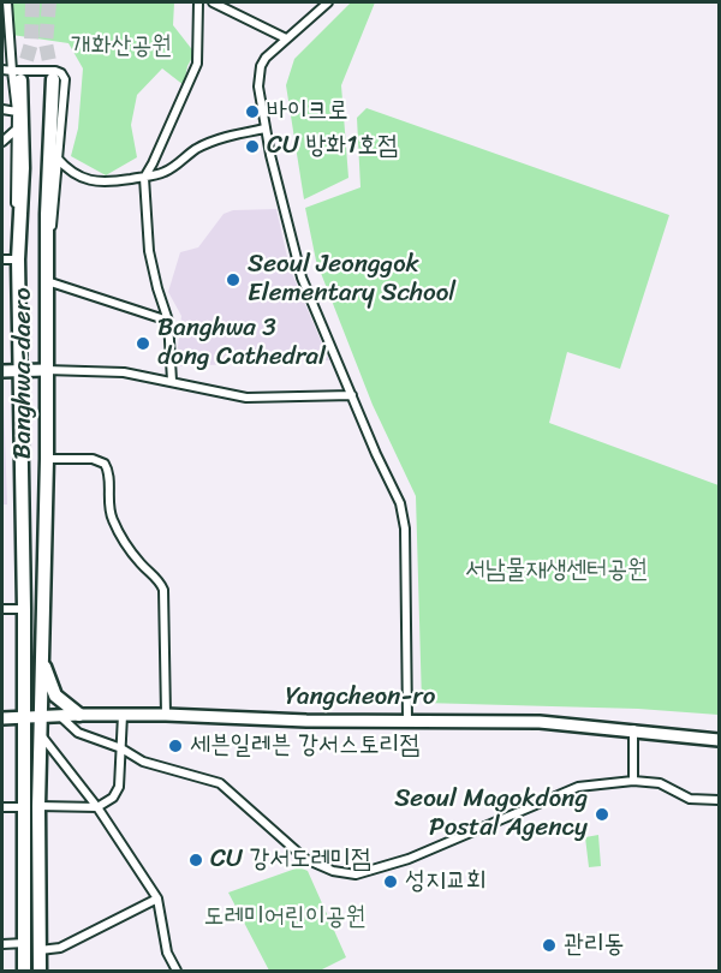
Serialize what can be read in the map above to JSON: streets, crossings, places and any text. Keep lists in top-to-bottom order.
{
  "streets": {
    "main road": ["Banghwa-daero", "Yangcheon-ro"]
  },
  "crossings": [
    ["Banghwa-daero", "Yangcheon-ro"]
  ],
  "parks": ["개화산공원", "서남물재생센터공원", "도레미어린이공원"],
  "places": [
    "바이크로",
    "CU 방화1호점",
    "Seoul Jeonggok Elementary School",
    "Banghwa 3 dong Cathedral",
    "세븐일레븐 강서스토리점",
    "Seoul Magokdong Postal Agency",
    "CU 강서도레미점",
    "성지교회",
    "관리동"
  ]
}
